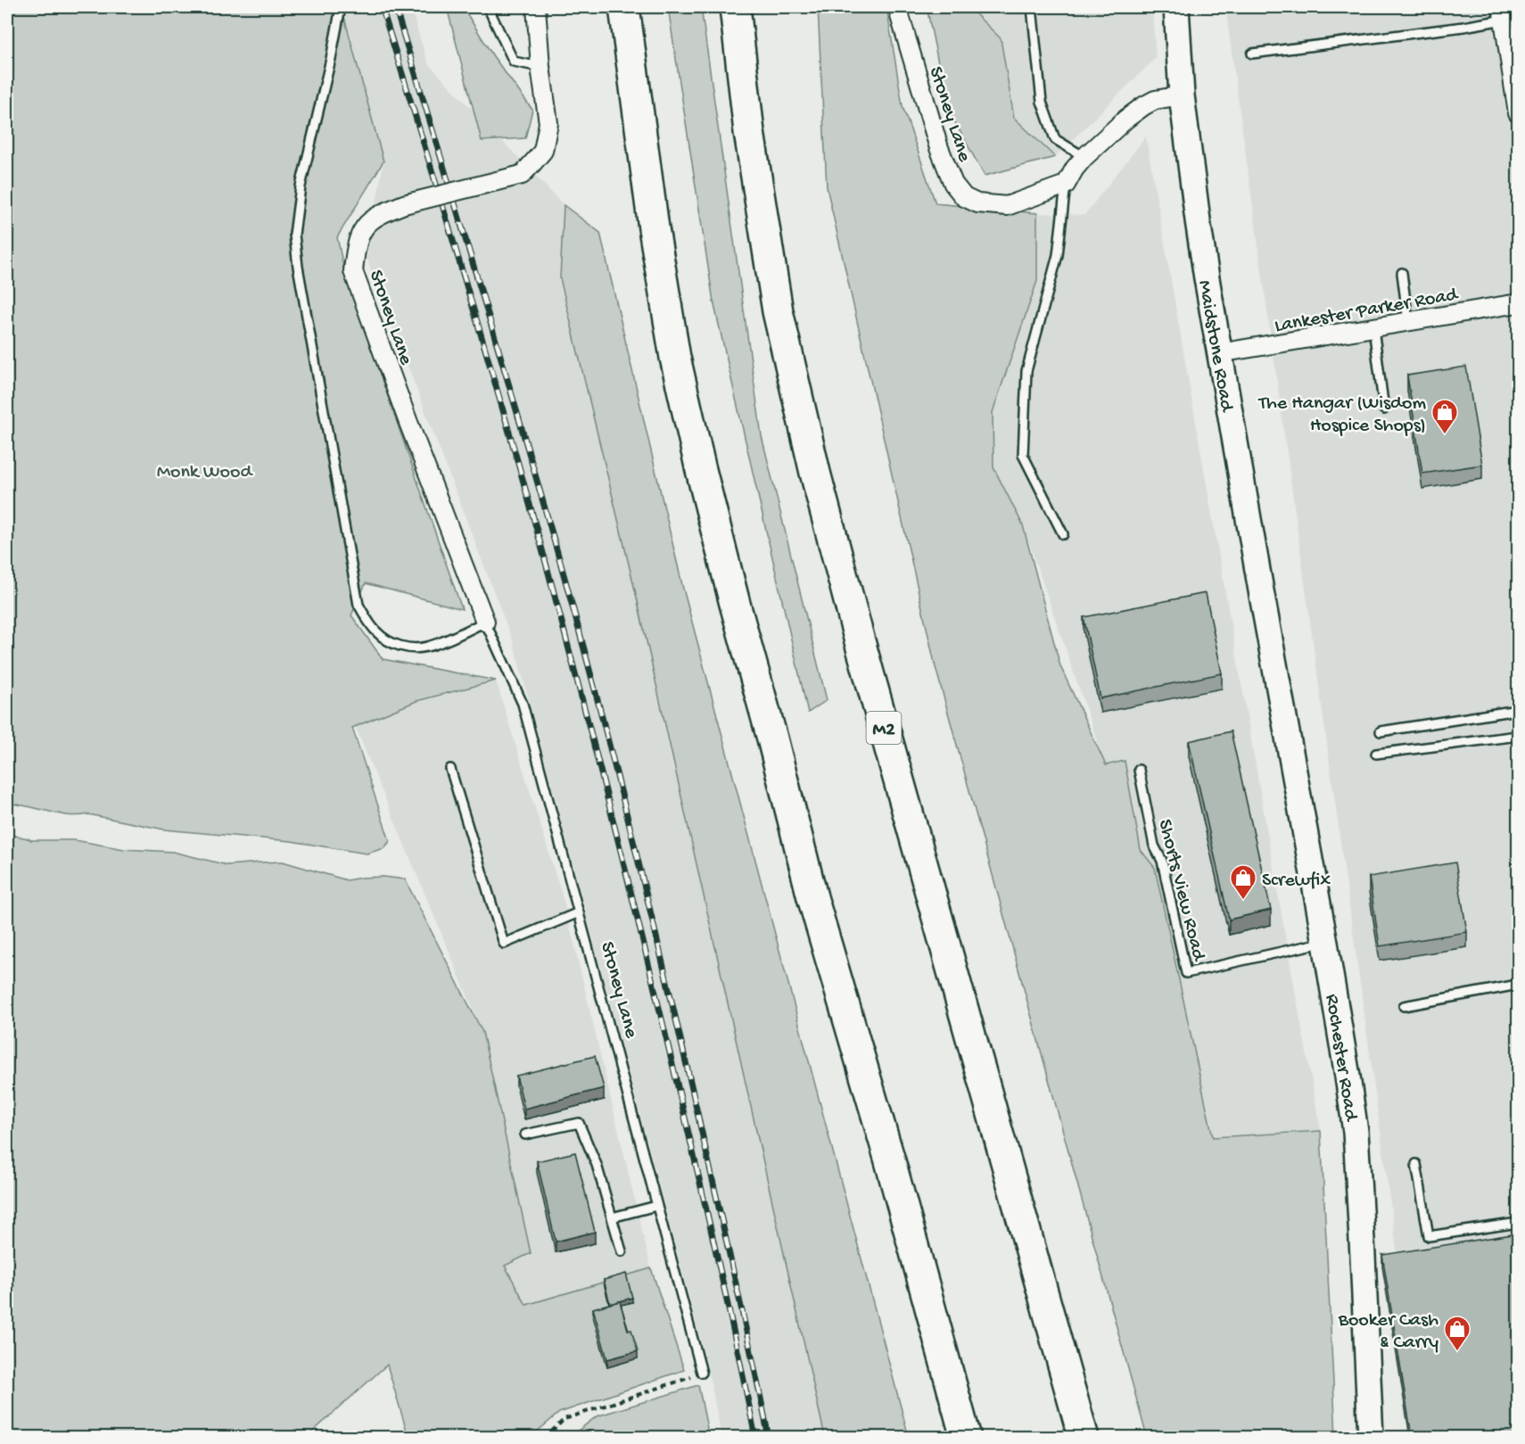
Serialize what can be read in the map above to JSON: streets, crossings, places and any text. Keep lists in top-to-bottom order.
{
  "streets": {
    "highway": ["M2"],
    "main road": ["Maidstone Road", "Rochester Road"],
    "street": ["Stoney Lane", "Lankester Parker Road"],
    "lane": ["Shorts View Road"]
  },
  "crossings": [
    ["Lankester Parker Road", "Maidstone Road"],
    ["Maidstone Road", "Rochester Road"],
    ["Shorts View Road", "Rochester Road"]
  ],
  "parks": ["Monk Wood"],
  "places": {
    "shop": ["The Hangar (Wisdom Hospice Shops)", "Screwfix", "Booker Cash & Carry"]
  }
}
